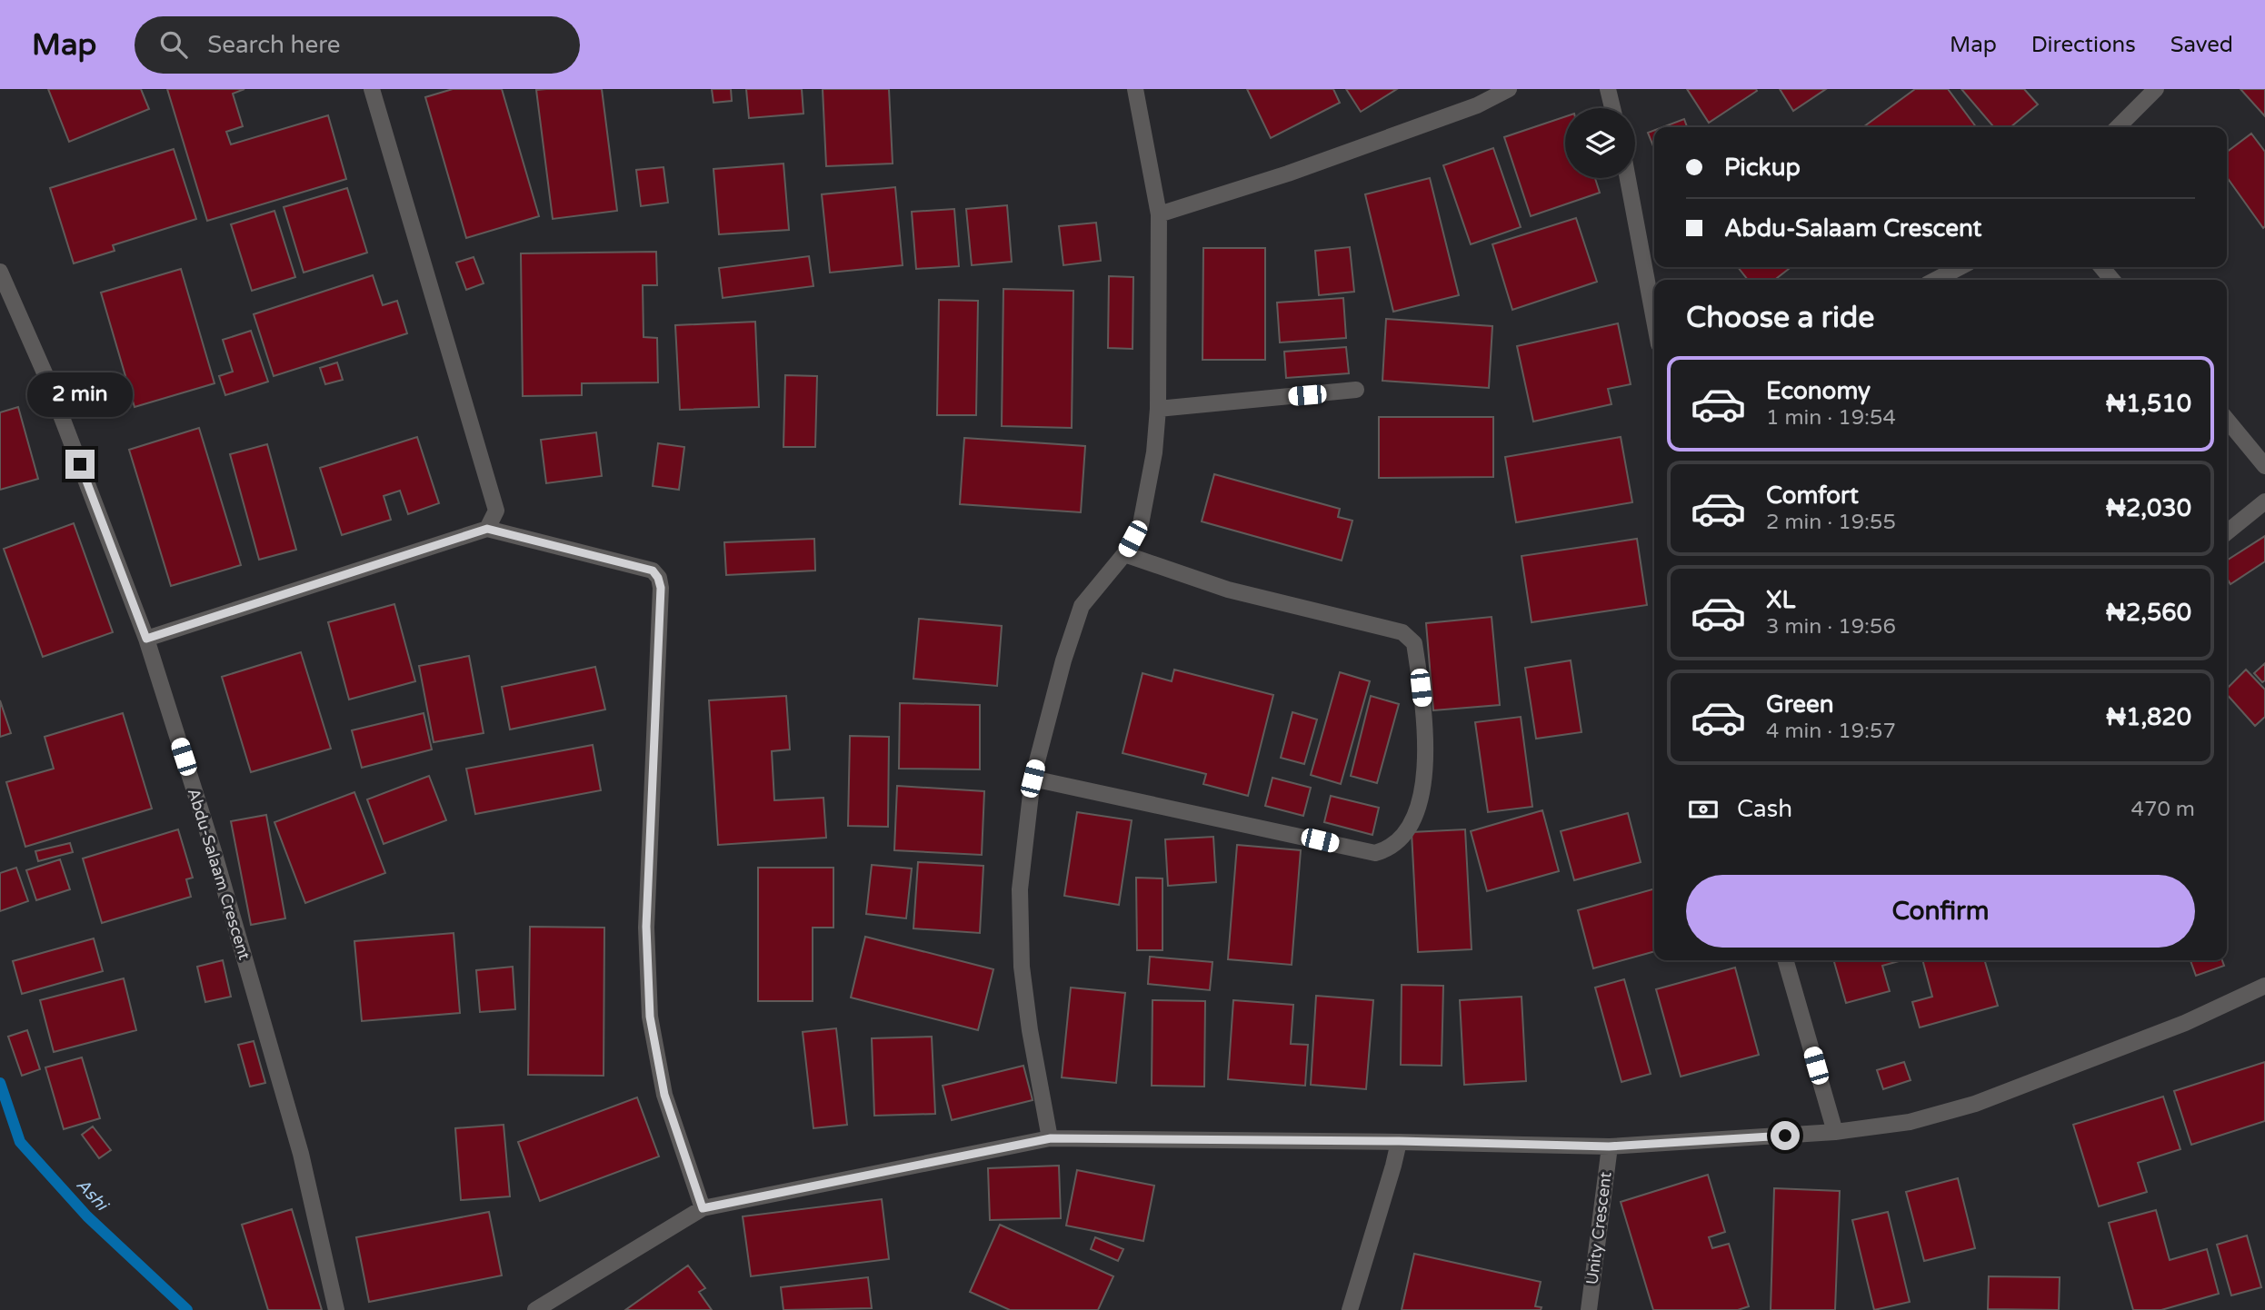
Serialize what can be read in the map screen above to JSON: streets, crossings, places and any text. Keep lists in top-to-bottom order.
{
  "streets": {
    "street": ["Abdu-Salaam Crescent", "Unity Crescent"]
  },
  "water": ["Ashi"],
  "page": {
    "header": "Map",
    "search": "Search here",
    "nav": ["Map", "Directions", "Saved"],
    "banner": ["Pickup", "Abdu-Salaam Crescent"],
    "heading": "Choose a ride",
    "list": [
      {
        "name": "Economy",
        "note": "1 min · 19:54",
        "value": "₦1,510"
      },
      {
        "name": "Comfort",
        "note": "2 min · 19:55",
        "value": "₦2,030"
      },
      {
        "name": "XL",
        "note": "3 min · 19:56",
        "value": "₦2,560"
      },
      {
        "name": "Green",
        "note": "4 min · 19:57",
        "value": "₦1,820"
      }
    ],
    "bubble": "2 min",
    "pay": ["Cash", "470 m"],
    "buttons": "Confirm"
  }
}
